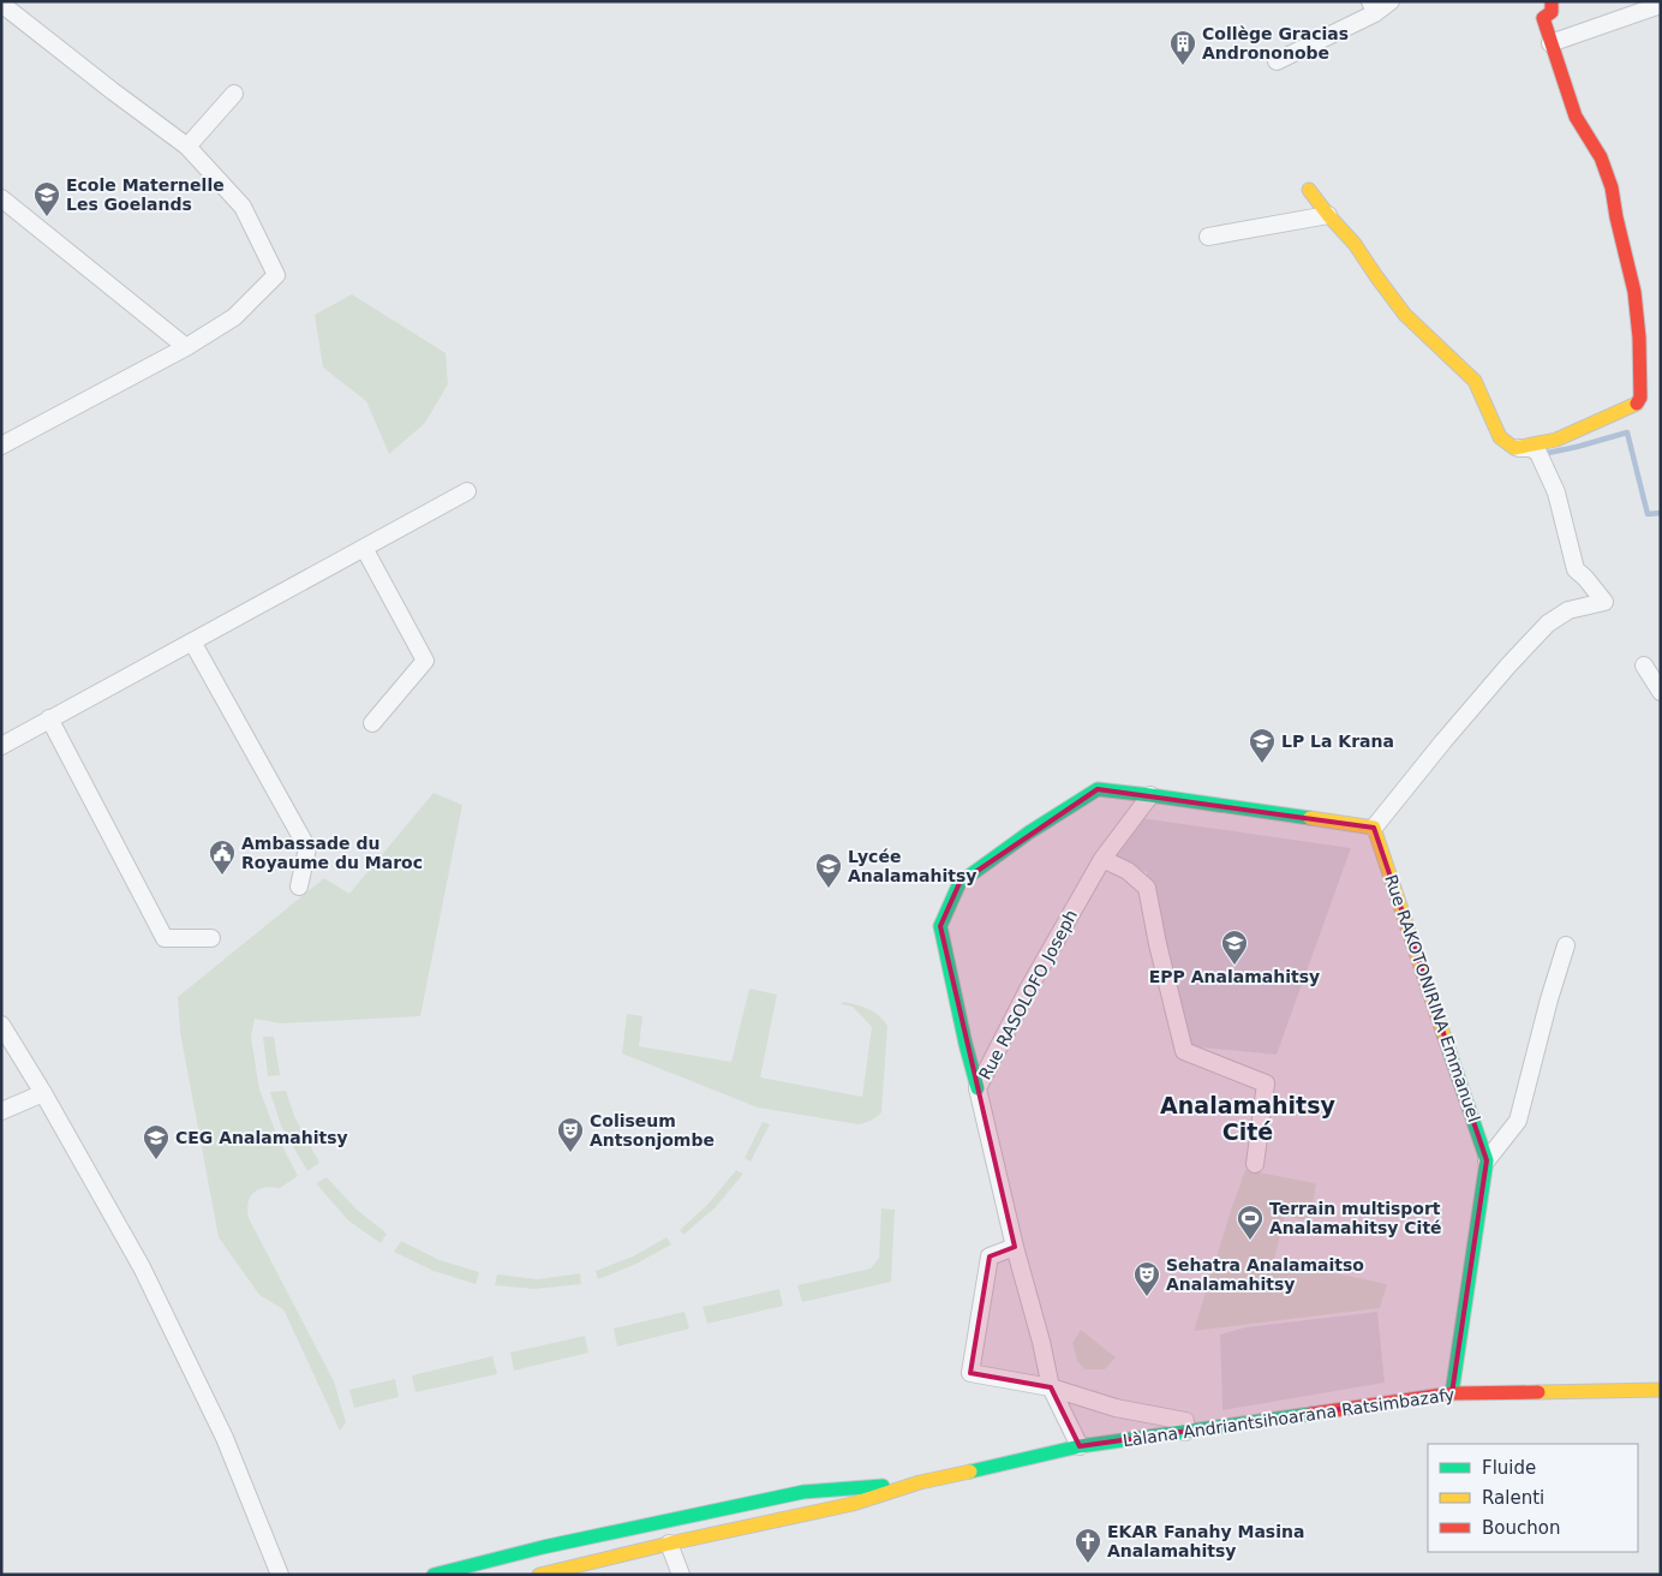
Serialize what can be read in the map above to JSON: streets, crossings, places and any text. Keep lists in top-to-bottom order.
{
  "streets": {
    "street": ["Rue RASOLOFO Joseph", "Rue RAKOTONIRINA Emmanuel", "Làlana Andriantsihoarana Ratsimbazafy"]
  },
  "crossings": [
    ["Rue RASOLOFO Joseph", "Làlana Andriantsihoarana Ratsimbazafy"],
    ["Rue RAKOTONIRINA Emmanuel", "Làlana Andriantsihoarana Ratsimbazafy"]
  ],
  "districts": ["Analamahitsy Cité"],
  "places": {
    "building": ["Collège Gracias Andrononobe"],
    "school or university": [
      "Ecole Maternelle Les Goelands",
      "LP La Krana",
      "Lycée Analamahitsy",
      "EPP Analamahitsy",
      "CEG Analamahitsy"
    ],
    "public building": ["Ambassade du Royaume du Maroc"],
    "theatre": ["Coliseum Antsonjombe", "Sehatra Analamaitso Analamahitsy"],
    "sports": ["Terrain multisport Analamahitsy Cité"],
    "church": ["EKAR Fanahy Masina Analamahitsy"]
  },
  "legend": ["Fluide", "Ralenti", "Bouchon"]
}
